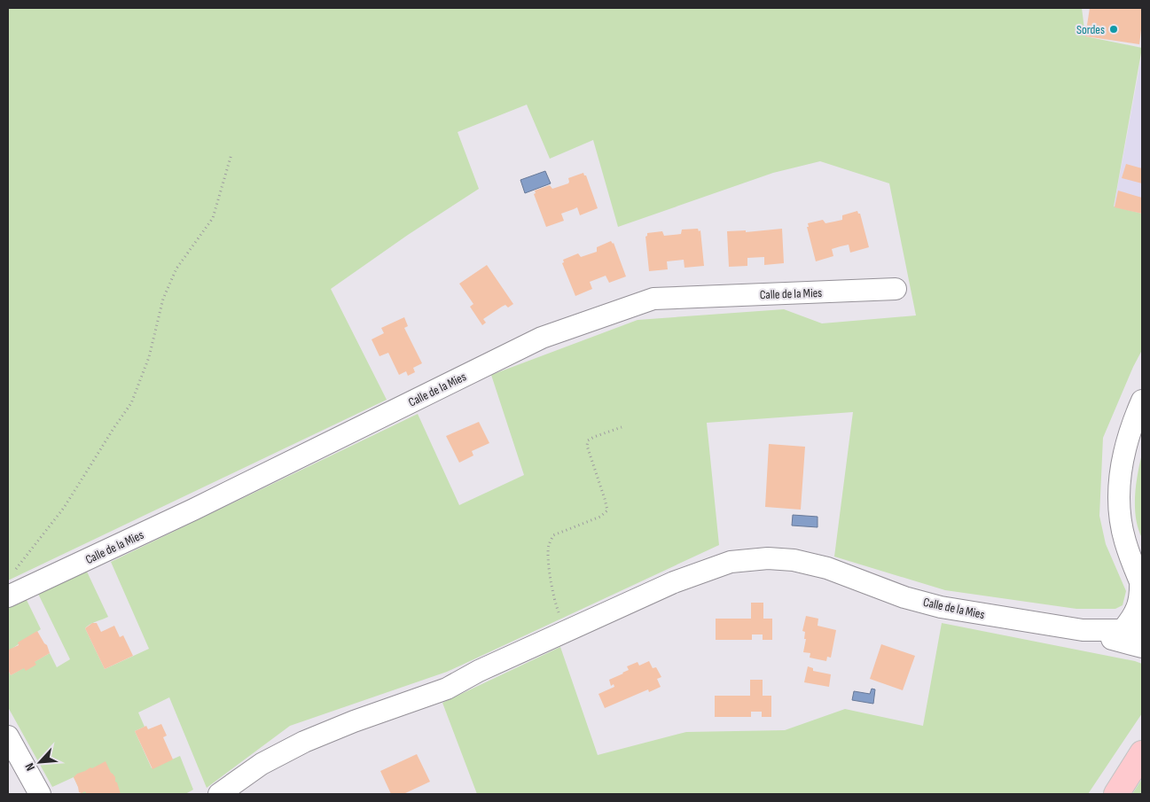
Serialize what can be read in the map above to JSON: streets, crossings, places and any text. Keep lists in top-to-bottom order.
{
  "streets": {
    "street": ["Calle de la Mies"]
  },
  "places": ["Sordes"],
  "north": "bottom left"
}
